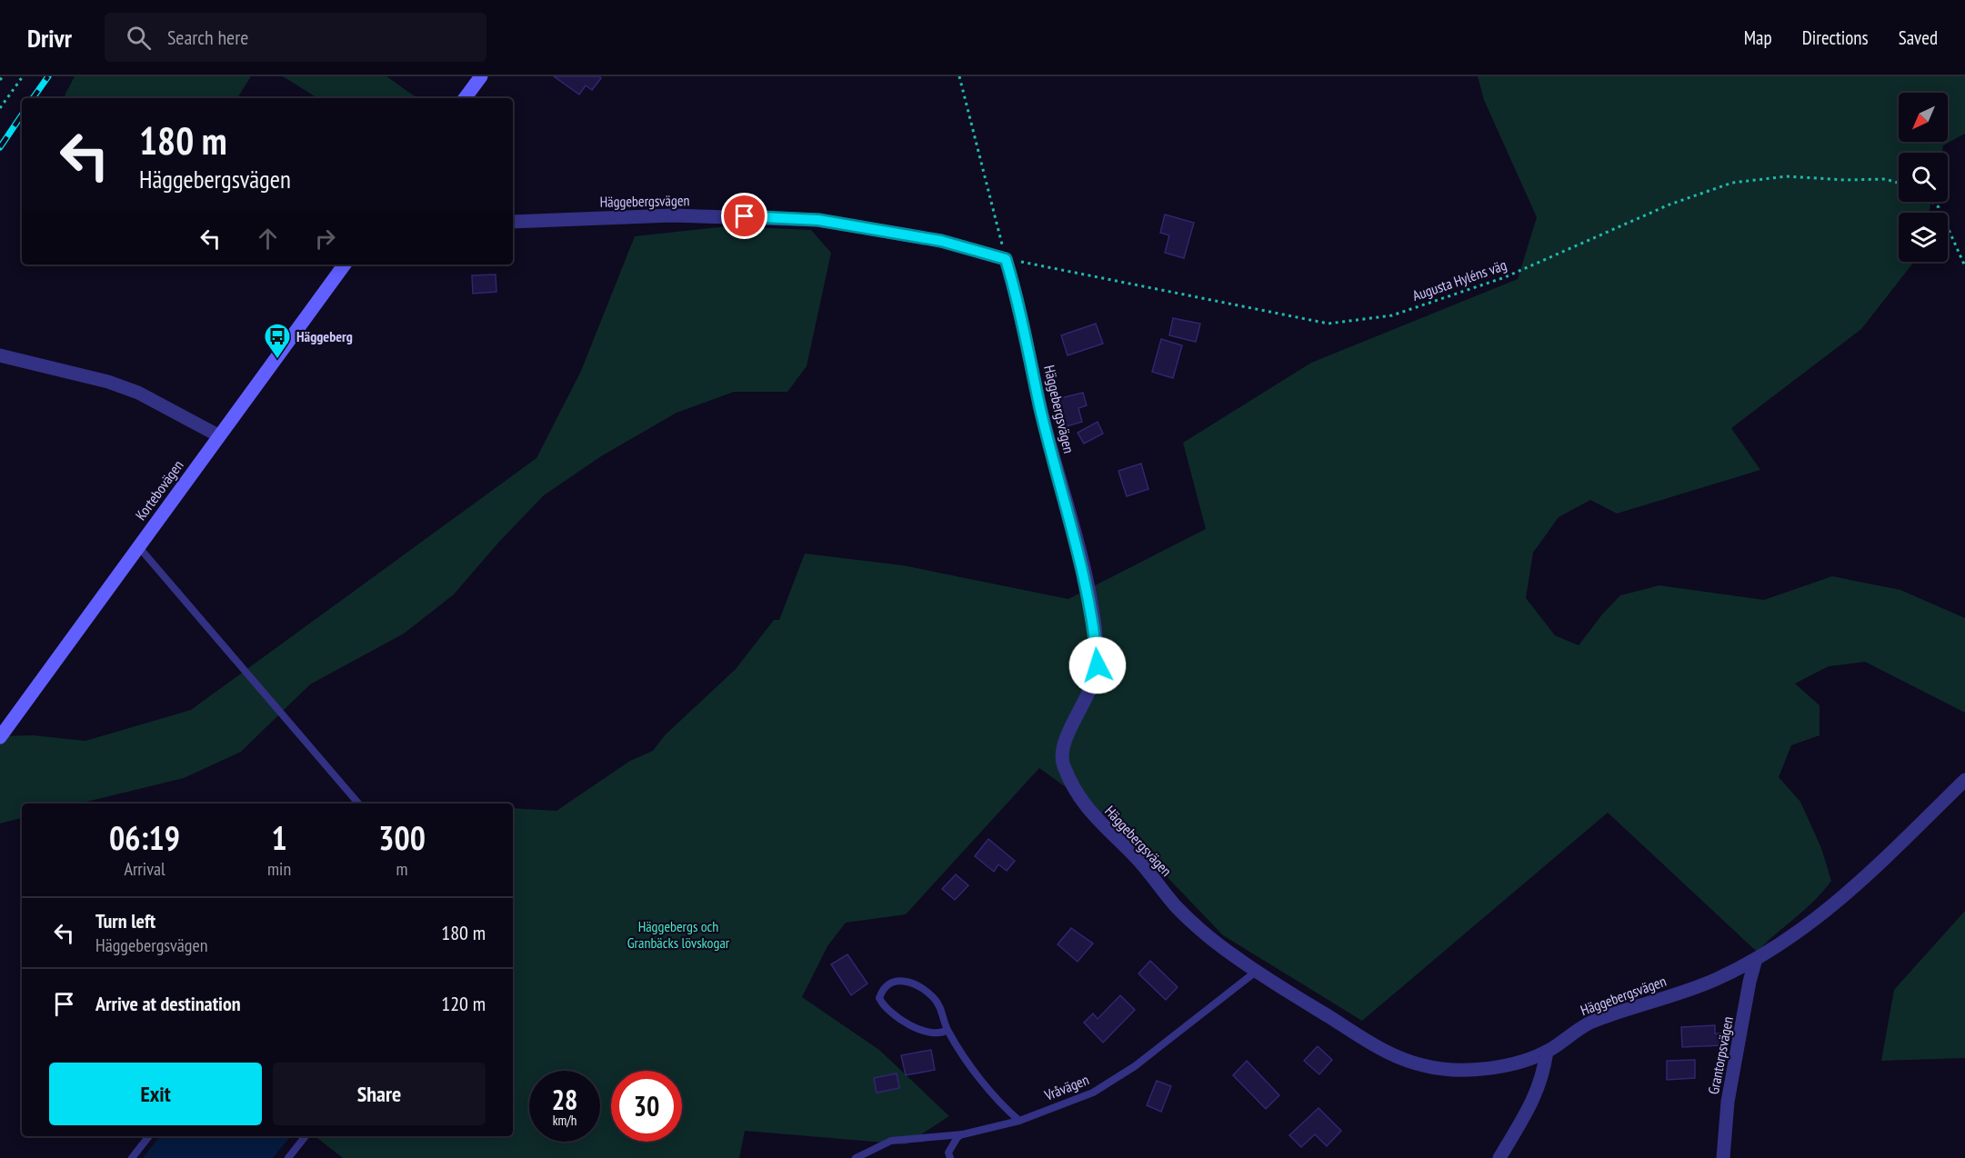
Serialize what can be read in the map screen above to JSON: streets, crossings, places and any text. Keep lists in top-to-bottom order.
{
  "streets": {
    "street": ["Häggebergsvägen", "Kortebovägen", "Grantorpsvägen"],
    "lane": ["Vråvägen"],
    "path": ["Augusta Hyléns väg"]
  },
  "crossings": [
    ["Häggebergsvägen", "Augusta Hyléns väg"],
    ["Häggebergsvägen", "Grantorpsvägen"],
    ["Häggebergsvägen", "Vråvägen"]
  ],
  "parks": ["Häggebergs och Granbäcks lövskogar"],
  "places": {
    "bus stop": ["Häggeberg"]
  },
  "north": "bottom left",
  "page": {
    "header": "Drivr",
    "search": "Search here",
    "nav": ["Map", "Directions", "Saved"],
    "turn": ["180 m", "Häggebergsvägen"],
    "eta": [
      "06:19",
      "Arrival",
      "1",
      "min",
      "300",
      "m"
    ],
    "list": [
      {
        "name": "Turn left",
        "note": "Häggebergsvägen",
        "value": "180 m"
      },
      {
        "name": "Arrive at destination",
        "value": "120 m"
      }
    ],
    "buttons": ["Exit", "Share"],
    "speed": "28 km/h",
    "limit": "30"
  }
}
